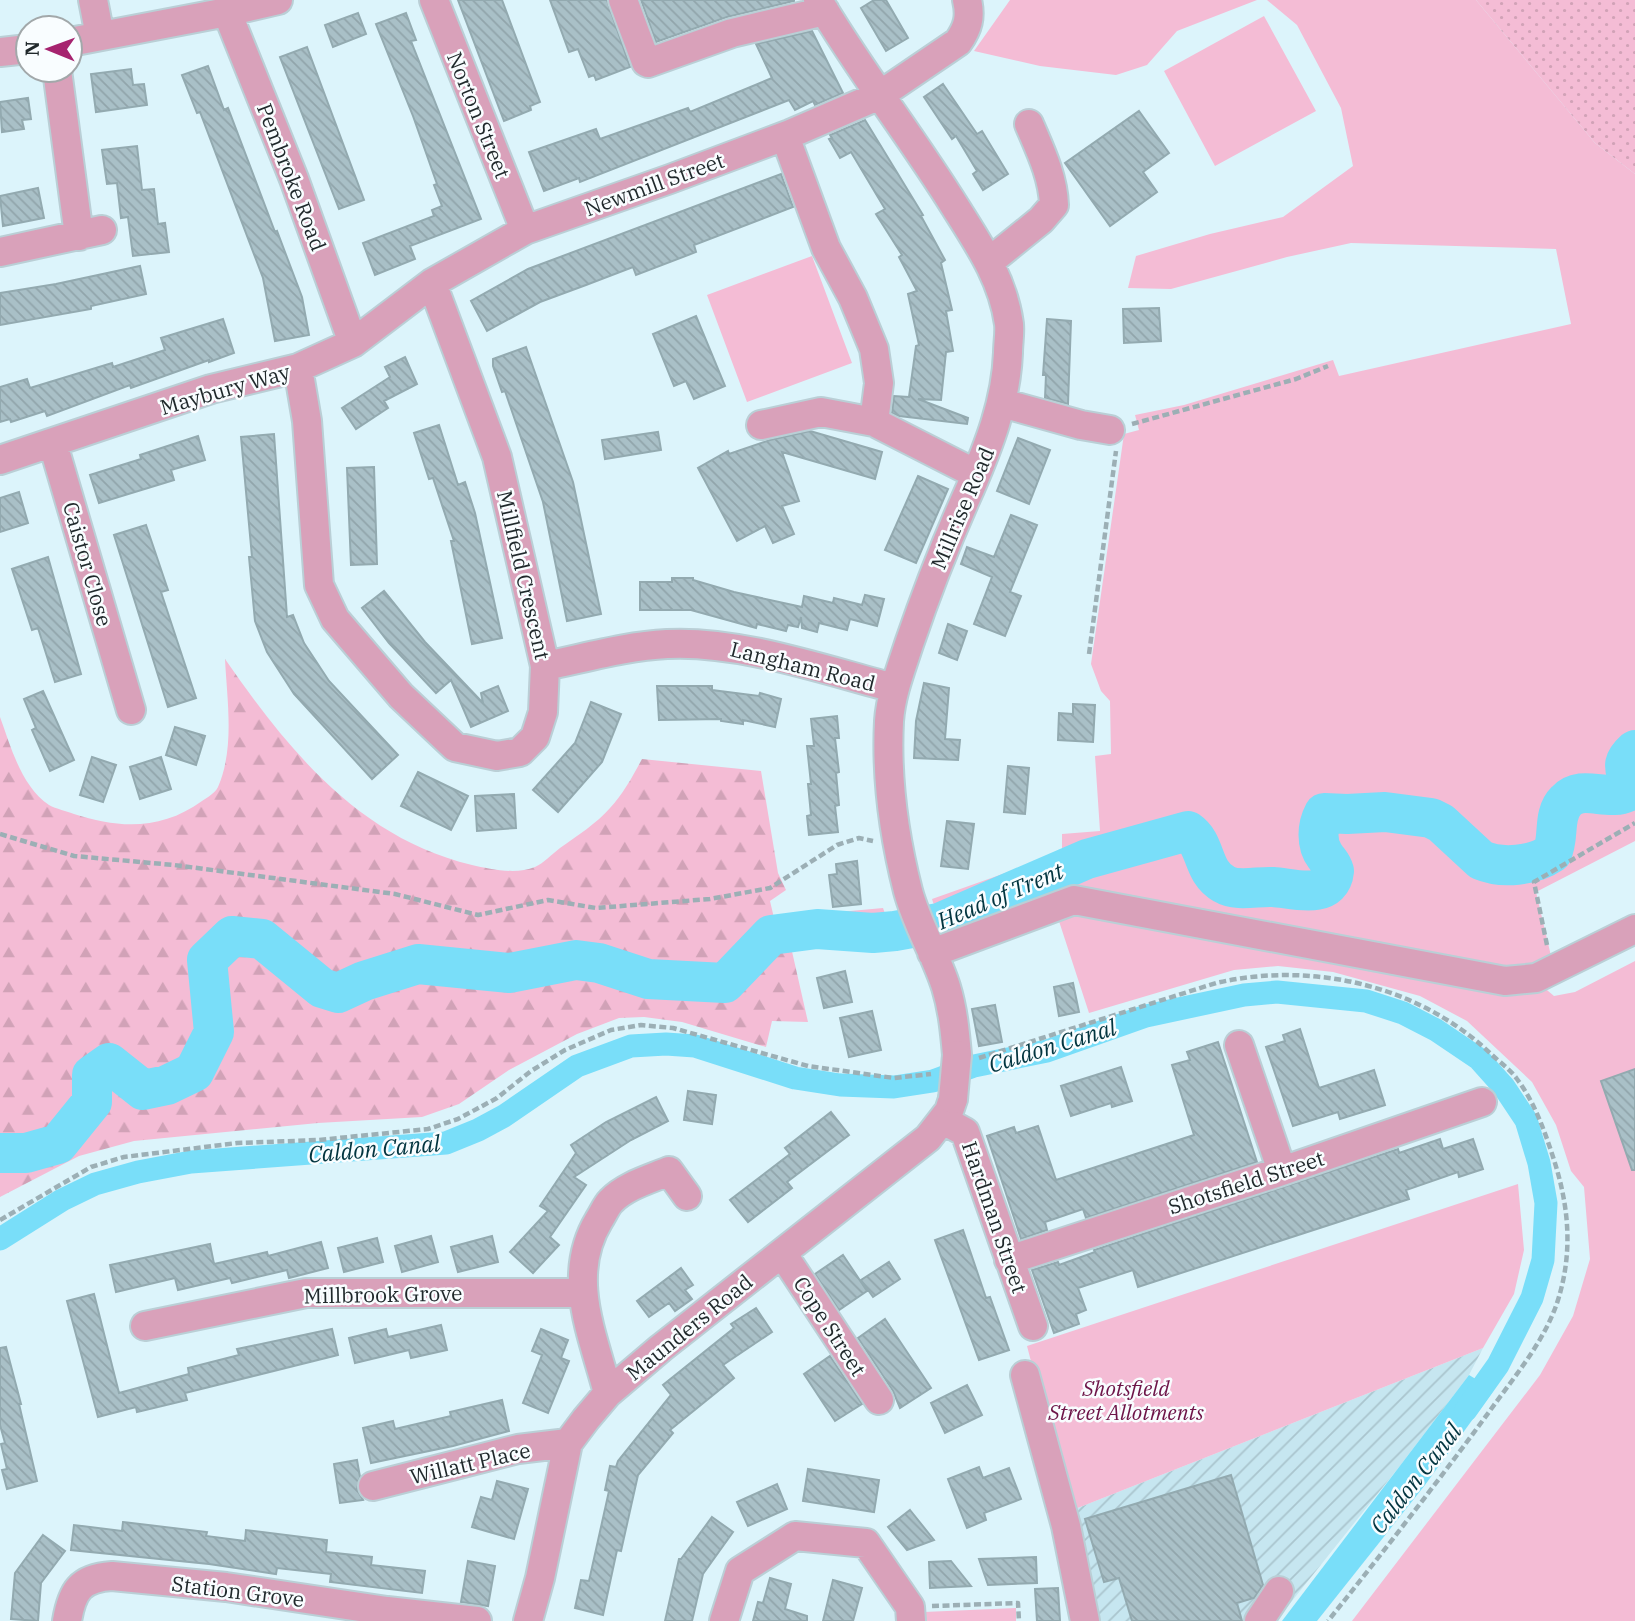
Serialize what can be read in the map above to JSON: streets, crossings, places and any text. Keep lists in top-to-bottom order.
{
  "streets": {
    "street": [
      "Norton Street",
      "Pembroke Road",
      "Newmill Street",
      "Maybury Way",
      "Millrise Road",
      "Caistor Close",
      "Millfield Crescent",
      "Langham Road",
      "Shotsfield Street",
      "Hardman Street",
      "Millbrook Grove",
      "Cope Street",
      "Maunders Road",
      "Willatt Place",
      "Station Grove"
    ]
  },
  "crossings": [
    ["Norton Street", "Newmill Street"],
    ["Pembroke Road", "Maybury Way"],
    ["Newmill Street", "Maybury Way"],
    ["Newmill Street", "Millrise Road"],
    ["Newmill Street", "Millfield Crescent"],
    ["Maybury Way", "Caistor Close"],
    ["Maybury Way", "Millfield Crescent"],
    ["Millrise Road", "Langham Road"],
    ["Millrise Road", "Hardman Street"],
    ["Millrise Road", "Maunders Road"],
    ["Millfield Crescent", "Langham Road"],
    ["Shotsfield Street", "Hardman Street"],
    ["Hardman Street", "Maunders Road"],
    ["Cope Street", "Maunders Road"],
    ["Maunders Road", "Willatt Place"]
  ],
  "water": ["Head of Trent", "Caldon Canal"],
  "parks": ["Shotsfield Street Allotments"],
  "north": "left"
}
